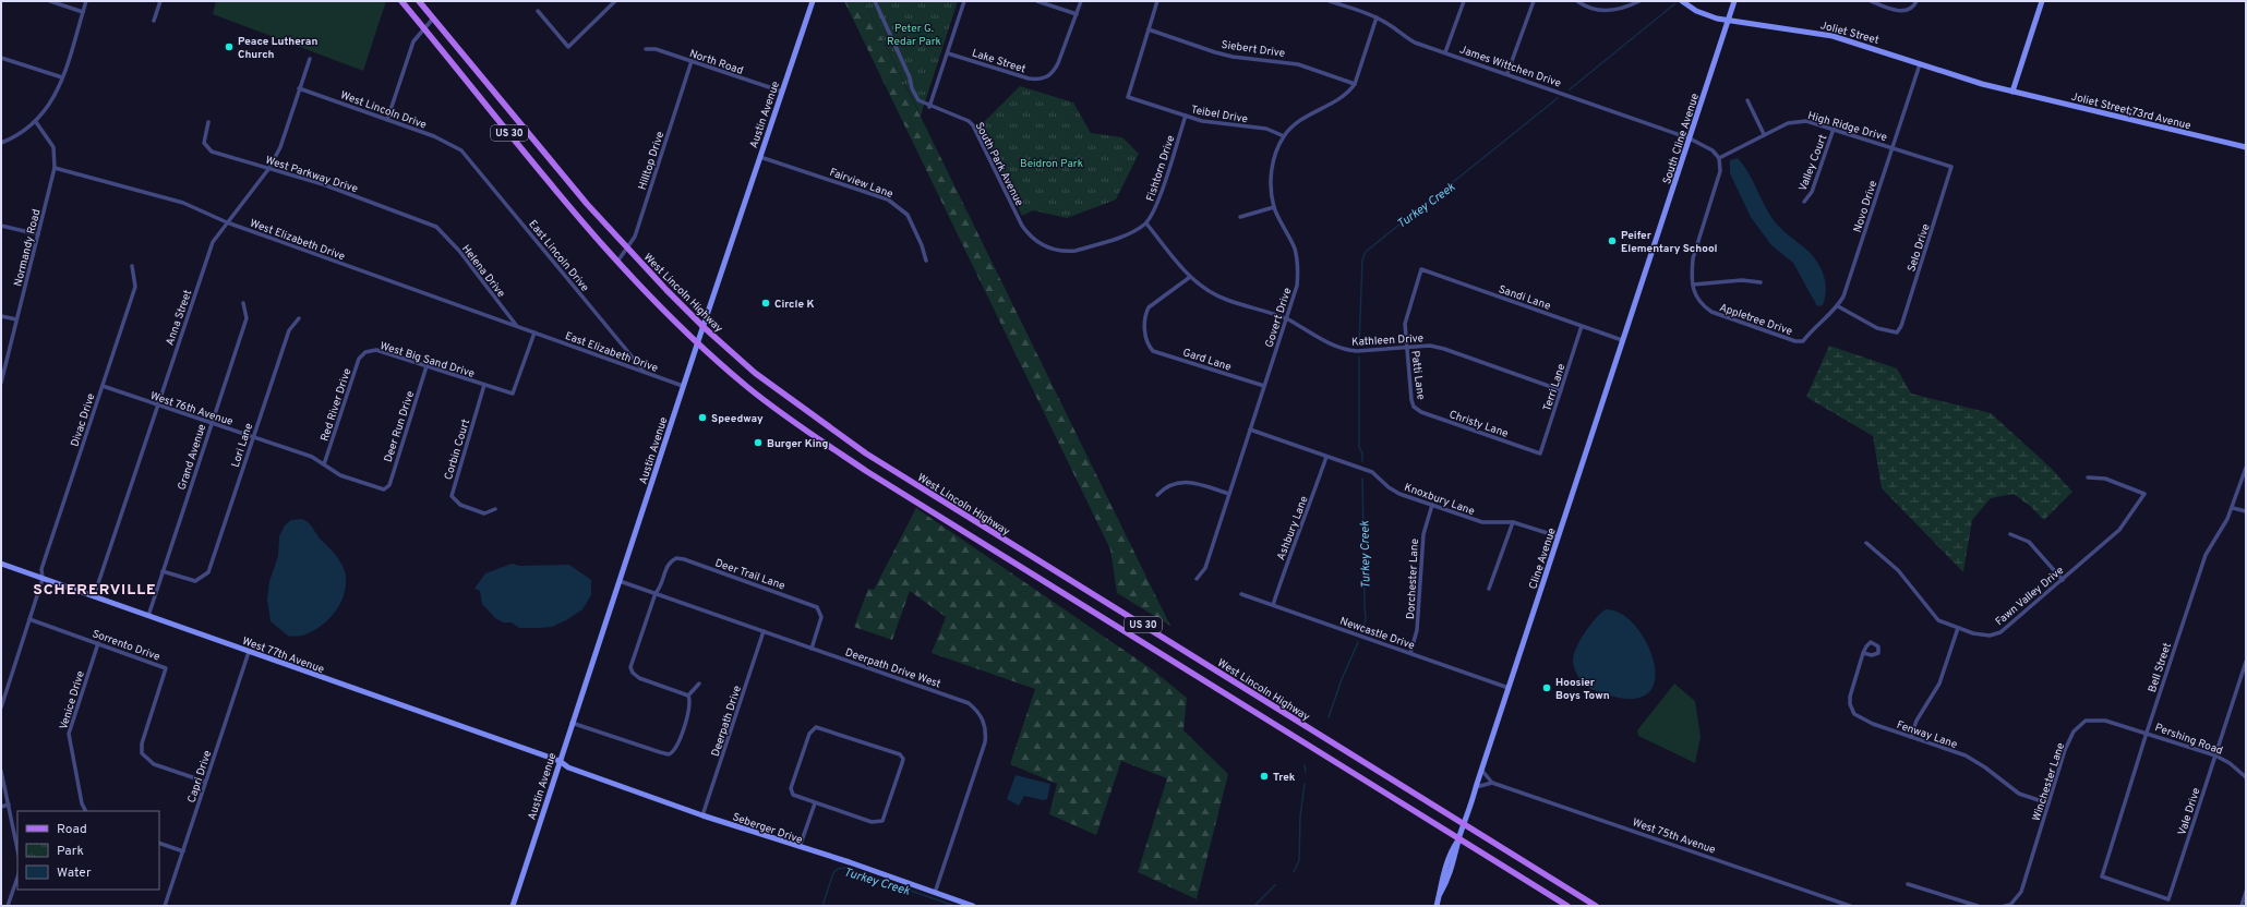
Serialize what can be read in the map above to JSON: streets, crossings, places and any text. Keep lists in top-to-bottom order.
{
  "streets": {
    "main road": ["US 30", "West Lincoln Highway"],
    "street": [
      "Joliet Street",
      "Siebert Drive",
      "Lake Street",
      "North Road",
      "James Wittchen Drive",
      "West Lincoln Drive",
      "Joliet Street;73rd Avenue",
      "Teibel Drive",
      "Austin Avenue",
      "High Ridge Drive",
      "South Cline Avenue",
      "Hilltop Drive",
      "Valley Court",
      "South Park Avenue",
      "Fishtorn Drive",
      "West Parkway Drive",
      "Fairview Lane",
      "Novo Drive",
      "West Elizabeth Drive",
      "Normandy Road",
      "Selo Drive",
      "East Lincoln Drive",
      "Helena Drive",
      "Sandi Lane",
      "Anna Street",
      "Govert Drive",
      "Appletree Drive",
      "Kathleen Drive",
      "East Elizabeth Drive",
      "West Big Sand Drive",
      "Gard Lane",
      "Patti Lane",
      "Terri Lane",
      "Red River Drive",
      "West 76th Avenue",
      "Divac Drive",
      "Christy Lane",
      "Deer Run Drive",
      "Lori Lane",
      "Corbin Court",
      "Grand Avenue",
      "Knoxbury Lane",
      "Ashbury Lane",
      "Cline Avenue",
      "Deer Trail Lane",
      "Dorchester Lane",
      "Fawn Valley Drive",
      "Newcastle Drive",
      "Sorrento Drive",
      "West 77th Avenue",
      "Deerpath Drive West",
      "Bell Street",
      "Venice Drive",
      "Deerpath Drive",
      "Fenway Lane",
      "Pershing Road",
      "Capri Drive",
      "Winchester Lane",
      "Vale Drive",
      "Seberger Drive",
      "West 75th Avenue"
    ]
  },
  "crossings": [
    ["Joliet Street", "Joliet Street;73rd Avenue"],
    ["Joliet Street", "South Cline Avenue"],
    ["Joliet Street", "Novo Drive"],
    ["Siebert Drive", "Teibel Drive"],
    ["Siebert Drive", "Govert Drive"],
    ["North Road", "Austin Avenue"],
    ["North Road", "Hilltop Drive"],
    ["James Wittchen Drive", "High Ridge Drive"],
    ["James Wittchen Drive", "South Cline Avenue"],
    ["West Lincoln Drive", "East Lincoln Drive"],
    ["West Lincoln Drive", "Anna Street"],
    ["Teibel Drive", "Fishtorn Drive"],
    ["Teibel Drive", "Govert Drive"],
    ["Austin Avenue", "US 30"],
    ["Austin Avenue", "Fairview Lane"],
    ["Austin Avenue", "West Lincoln Highway"],
    ["Austin Avenue", "East Elizabeth Drive"],
    ["Austin Avenue", "West 77th Avenue"],
    ["Austin Avenue", "Deerpath Drive West"],
    ["Austin Avenue", "Seberger Drive"],
    ["High Ridge Drive", "Valley Court"],
    ["High Ridge Drive", "Novo Drive"],
    ["High Ridge Drive", "Selo Drive"],
    ["US 30", "Hilltop Drive"],
    ["US 30", "Cline Avenue"],
    ["South Cline Avenue", "Cline Avenue"],
    ["Hilltop Drive", "West Lincoln Highway"],
    ["South Park Avenue", "Fishtorn Drive"],
    ["South Park Avenue", "Kathleen Drive"],
    ["Fishtorn Drive", "Kathleen Drive"],
    ["West Parkway Drive", "Helena Drive"],
    ["West Parkway Drive", "Anna Street"],
    ["Novo Drive", "Selo Drive"],
    ["Novo Drive", "Appletree Drive"],
    ["West Elizabeth Drive", "Normandy Road"],
    ["West Elizabeth Drive", "Helena Drive"],
    ["West Elizabeth Drive", "Anna Street"],
    ["West Elizabeth Drive", "East Elizabeth Drive"],
    ["West Elizabeth Drive", "West Big Sand Drive"],
    ["East Lincoln Drive", "East Elizabeth Drive"],
    ["West Lincoln Highway", "Cline Avenue"],
    ["Sandi Lane", "Patti Lane"],
    ["Sandi Lane", "Terri Lane"],
    ["Sandi Lane", "Cline Avenue"],
    ["Anna Street", "West 76th Avenue"],
    ["Anna Street", "West 77th Avenue"],
    ["Govert Drive", "Kathleen Drive"],
    ["Govert Drive", "Gard Lane"],
    ["Govert Drive", "Knoxbury Lane"],
    ["Kathleen Drive", "Gard Lane"],
    ["Kathleen Drive", "Patti Lane"],
    ["Kathleen Drive", "Terri Lane"],
    ["East Elizabeth Drive", "West Big Sand Drive"],
    ["West Big Sand Drive", "Red River Drive"],
    ["West Big Sand Drive", "Deer Run Drive"],
    ["West Big Sand Drive", "Corbin Court"],
    ["Patti Lane", "Christy Lane"],
    ["Terri Lane", "Christy Lane"],
    ["Red River Drive", "West 76th Avenue"],
    ["West 76th Avenue", "Divac Drive"],
    ["West 76th Avenue", "Deer Run Drive"],
    ["West 76th Avenue", "Lori Lane"],
    ["West 76th Avenue", "Grand Avenue"],
    ["Divac Drive", "Sorrento Drive"],
    ["Divac Drive", "West 77th Avenue"],
    ["Lori Lane", "Grand Avenue"],
    ["Grand Avenue", "West 77th Avenue"],
    ["Knoxbury Lane", "Ashbury Lane"],
    ["Knoxbury Lane", "Cline Avenue"],
    ["Knoxbury Lane", "Dorchester Lane"],
    ["Ashbury Lane", "Newcastle Drive"],
    ["Cline Avenue", "Newcastle Drive"],
    ["Deer Trail Lane", "Deerpath Drive West"],
    ["Dorchester Lane", "Newcastle Drive"],
    ["Sorrento Drive", "Venice Drive"],
    ["Sorrento Drive", "Capri Drive"],
    ["West 77th Avenue", "Capri Drive"],
    ["West 77th Avenue", "Seberger Drive"],
    ["Deerpath Drive West", "Deerpath Drive"],
    ["Deerpath Drive West", "Seberger Drive"],
    ["Bell Street", "Pershing Road"],
    ["Bell Street", "Winchester Lane"],
    ["Bell Street", "Vale Drive"],
    ["Deerpath Drive", "Seberger Drive"],
    ["Fenway Lane", "Winchester Lane"],
    ["Pershing Road", "Winchester Lane"],
    ["Pershing Road", "Vale Drive"]
  ],
  "districts": ["SCHERERVILLE"],
  "water": ["Turkey Creek"],
  "parks": ["Peter G. Redar Park", "Beidron Park"],
  "places": [
    "Peace Lutheran Church",
    "Peifer Elementary School",
    "Circle K",
    "Speedway",
    "Burger King",
    "Hoosier Boys Town",
    "Trek"
  ],
  "legend": ["Road", "Park", "Water"]
}
